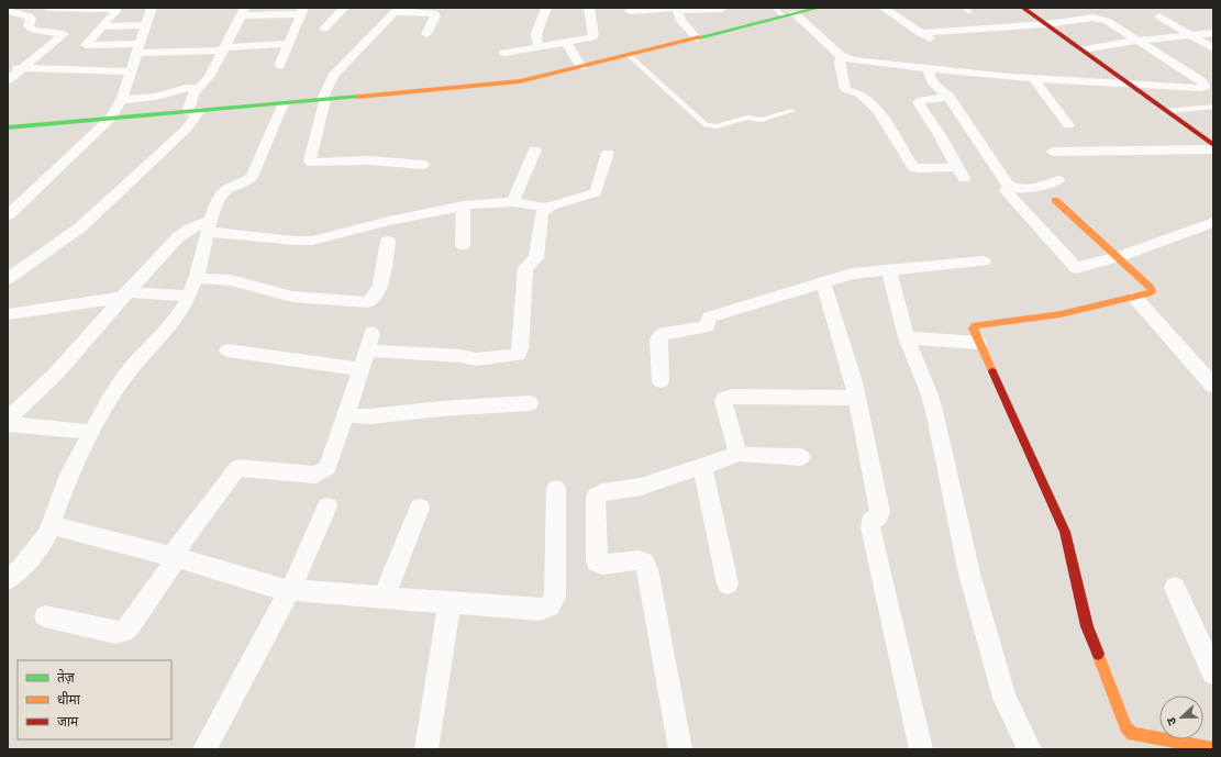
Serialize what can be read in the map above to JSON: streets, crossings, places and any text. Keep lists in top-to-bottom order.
{
  "legend": ["तेज़", "धीमा", "जाम"],
  "north": "left"
}
